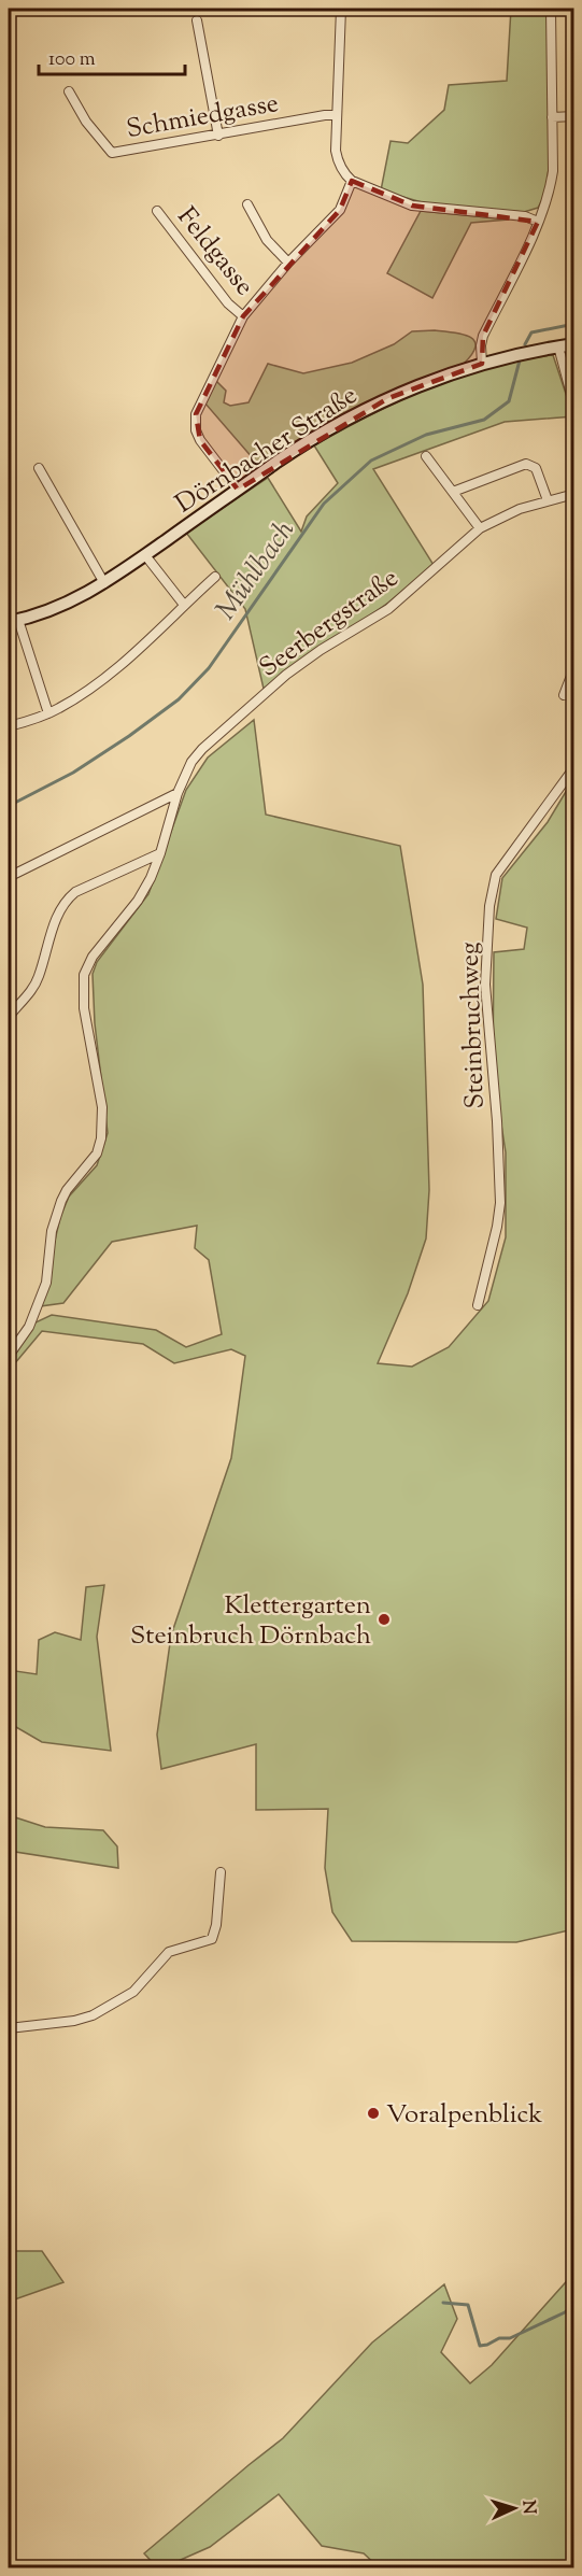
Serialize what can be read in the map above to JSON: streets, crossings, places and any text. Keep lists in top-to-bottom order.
{
  "streets": {
    "street": [
      "Schmiedgasse",
      "Feldgasse",
      "Dörnbacher Straße",
      "Seerbergstraße",
      "Steinbruchweg"
    ]
  },
  "crossings": [
    ["Feldgasse", "Dörnbacher Straße"]
  ],
  "water": ["Mühlbach"],
  "places": ["Klettergarten Steinbruch Dörnbach", "Voralpenblick"],
  "scale_bar": "100 m",
  "north": "right"
}
